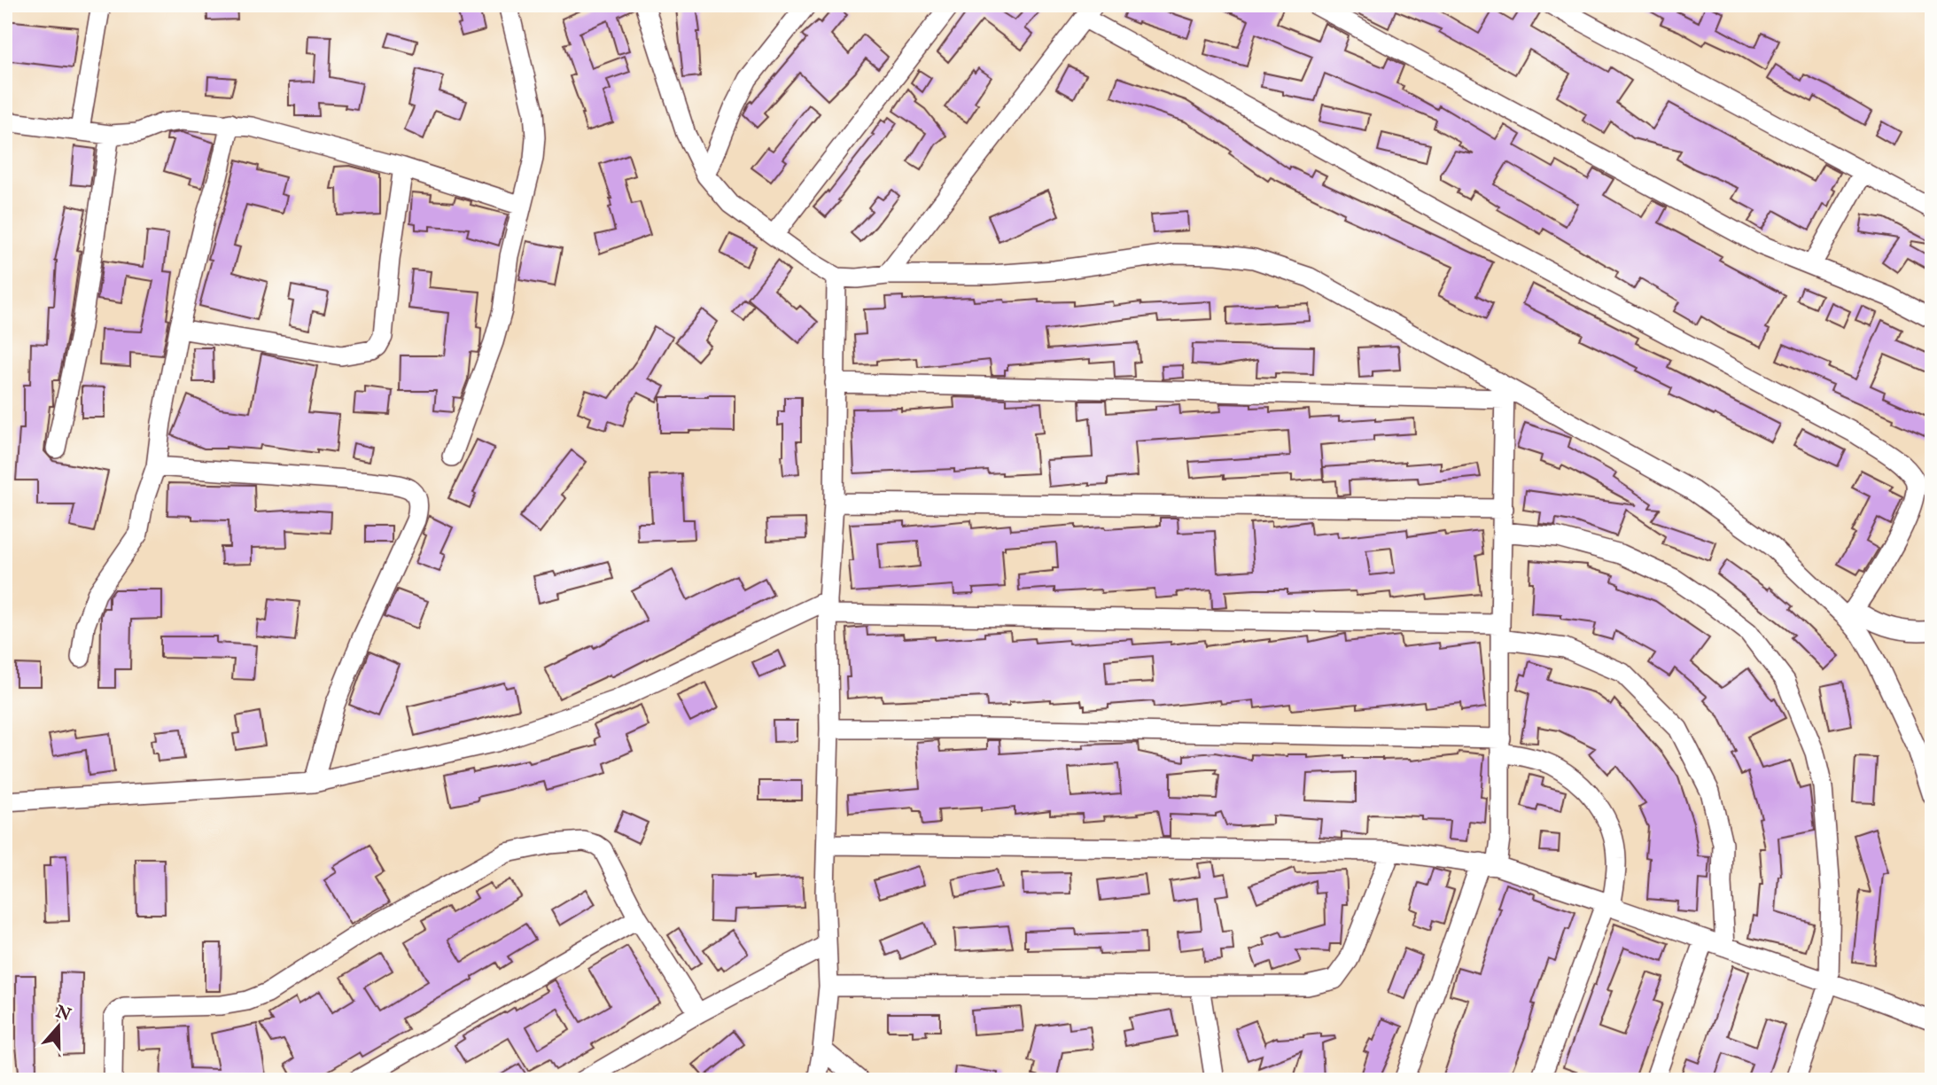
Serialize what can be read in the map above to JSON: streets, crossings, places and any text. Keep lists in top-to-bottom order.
{
  "north": "top"
}
